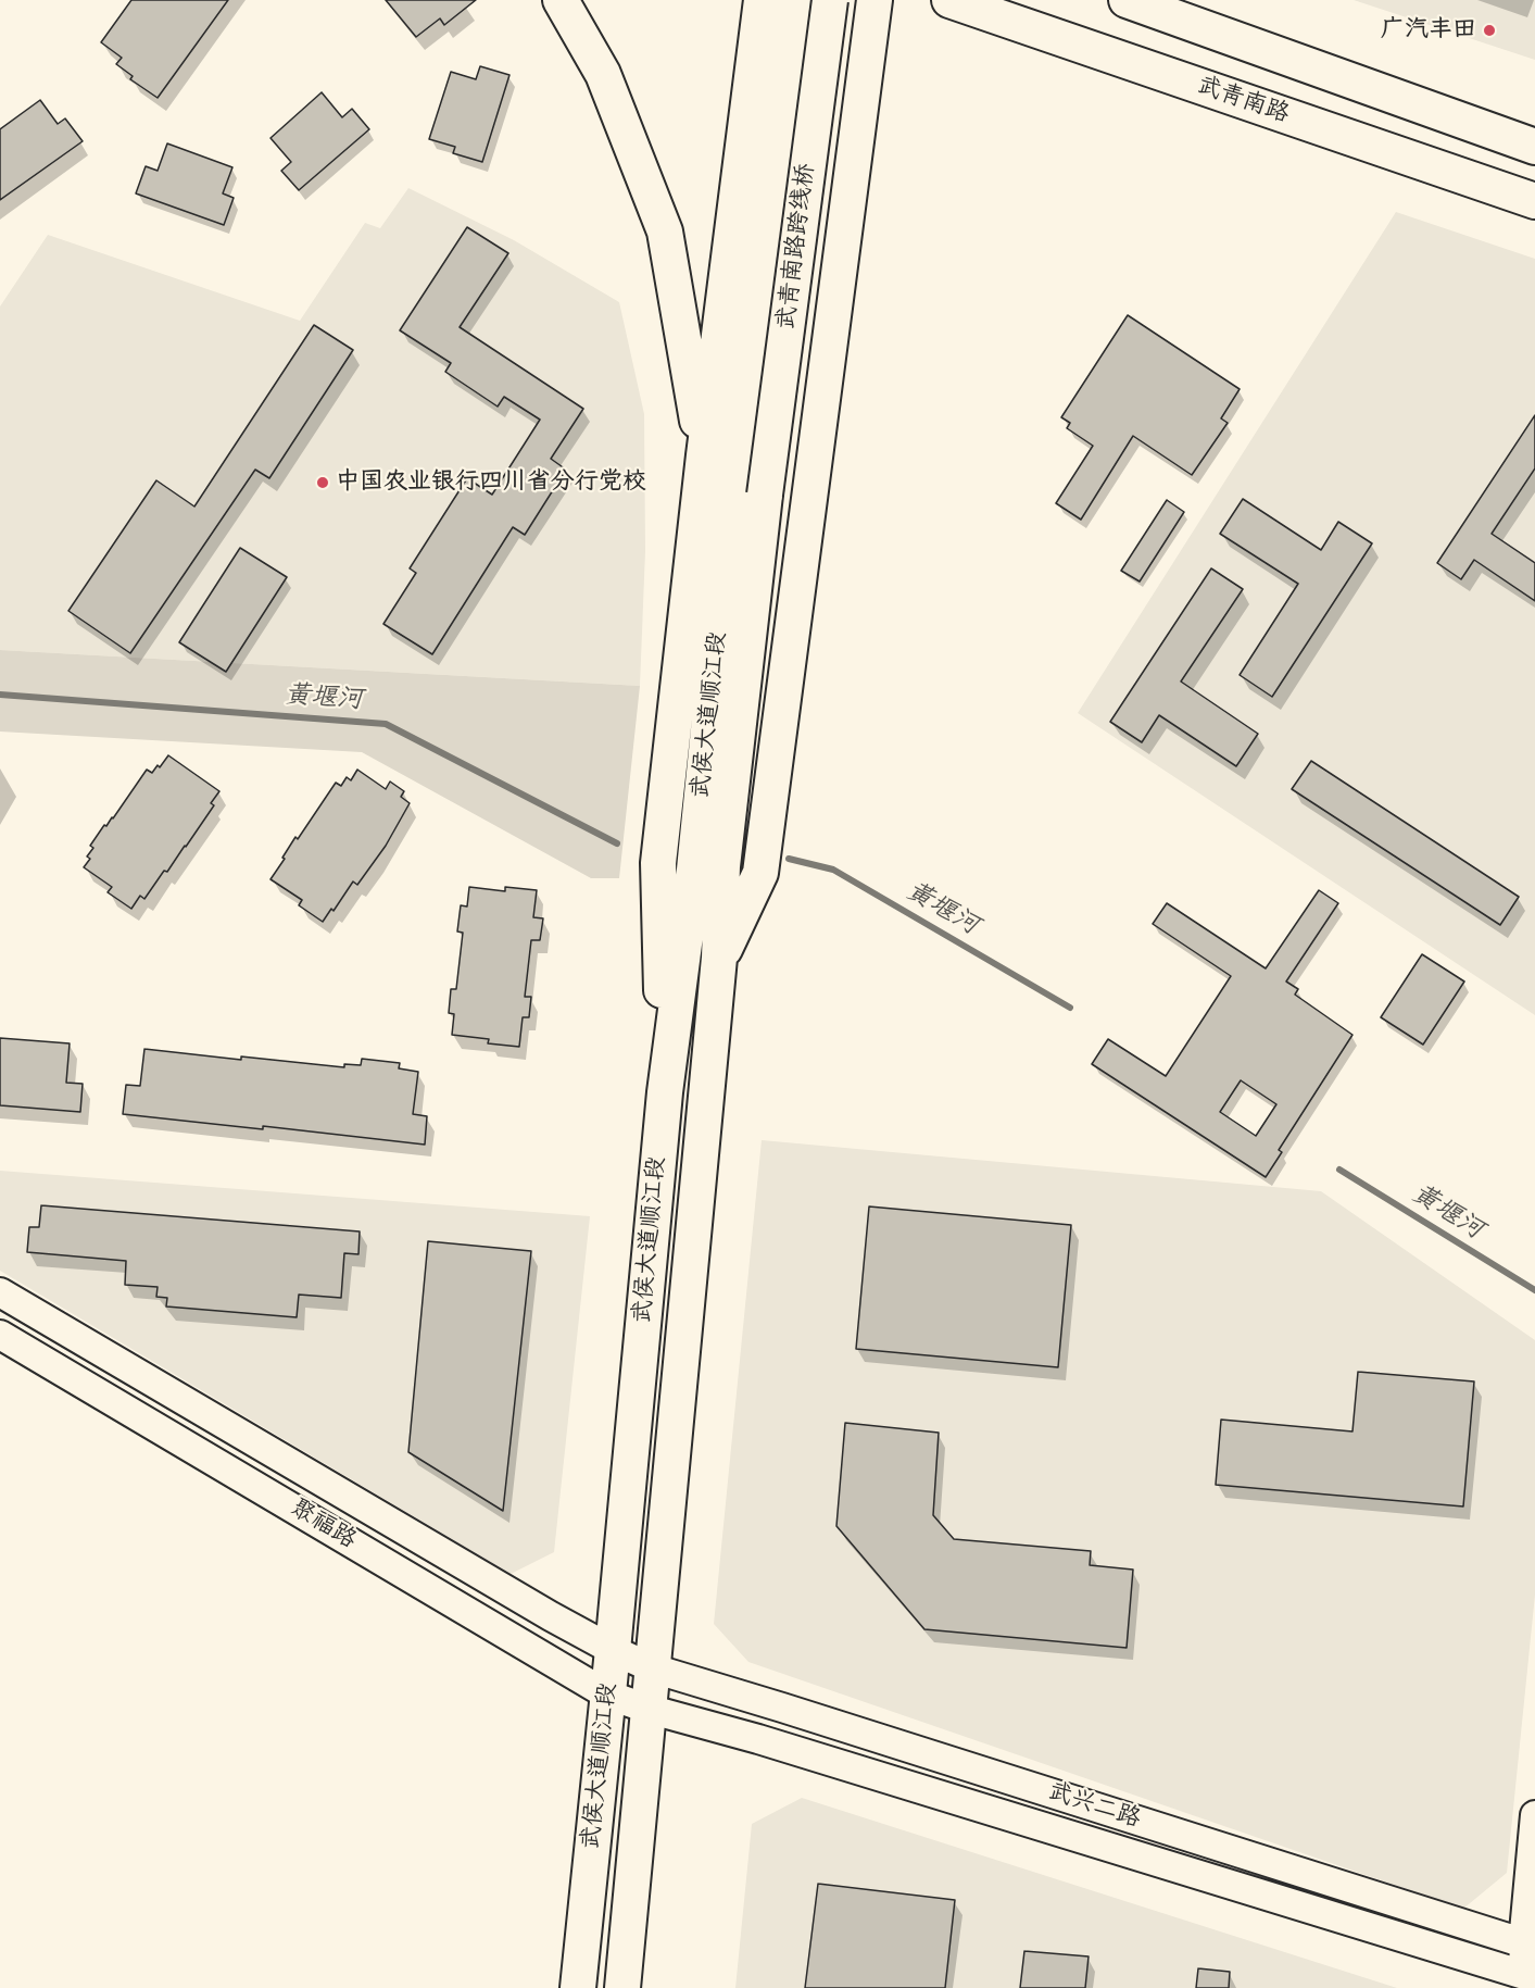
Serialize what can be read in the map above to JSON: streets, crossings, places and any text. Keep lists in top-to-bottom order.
{
  "streets": {
    "main road": ["武青南路", "武青南路跨线桥", "武侯大道顺江段"],
    "street": ["聚福路", "武兴二路"]
  },
  "crossings": [
    ["武青南路跨线桥", "武侯大道顺江段"],
    ["武侯大道顺江段", "聚福路"],
    ["武侯大道顺江段", "武兴二路"]
  ],
  "water": ["黄堰河"],
  "places": ["广汽丰田", "中国农业银行四川省分行党校"]
}
